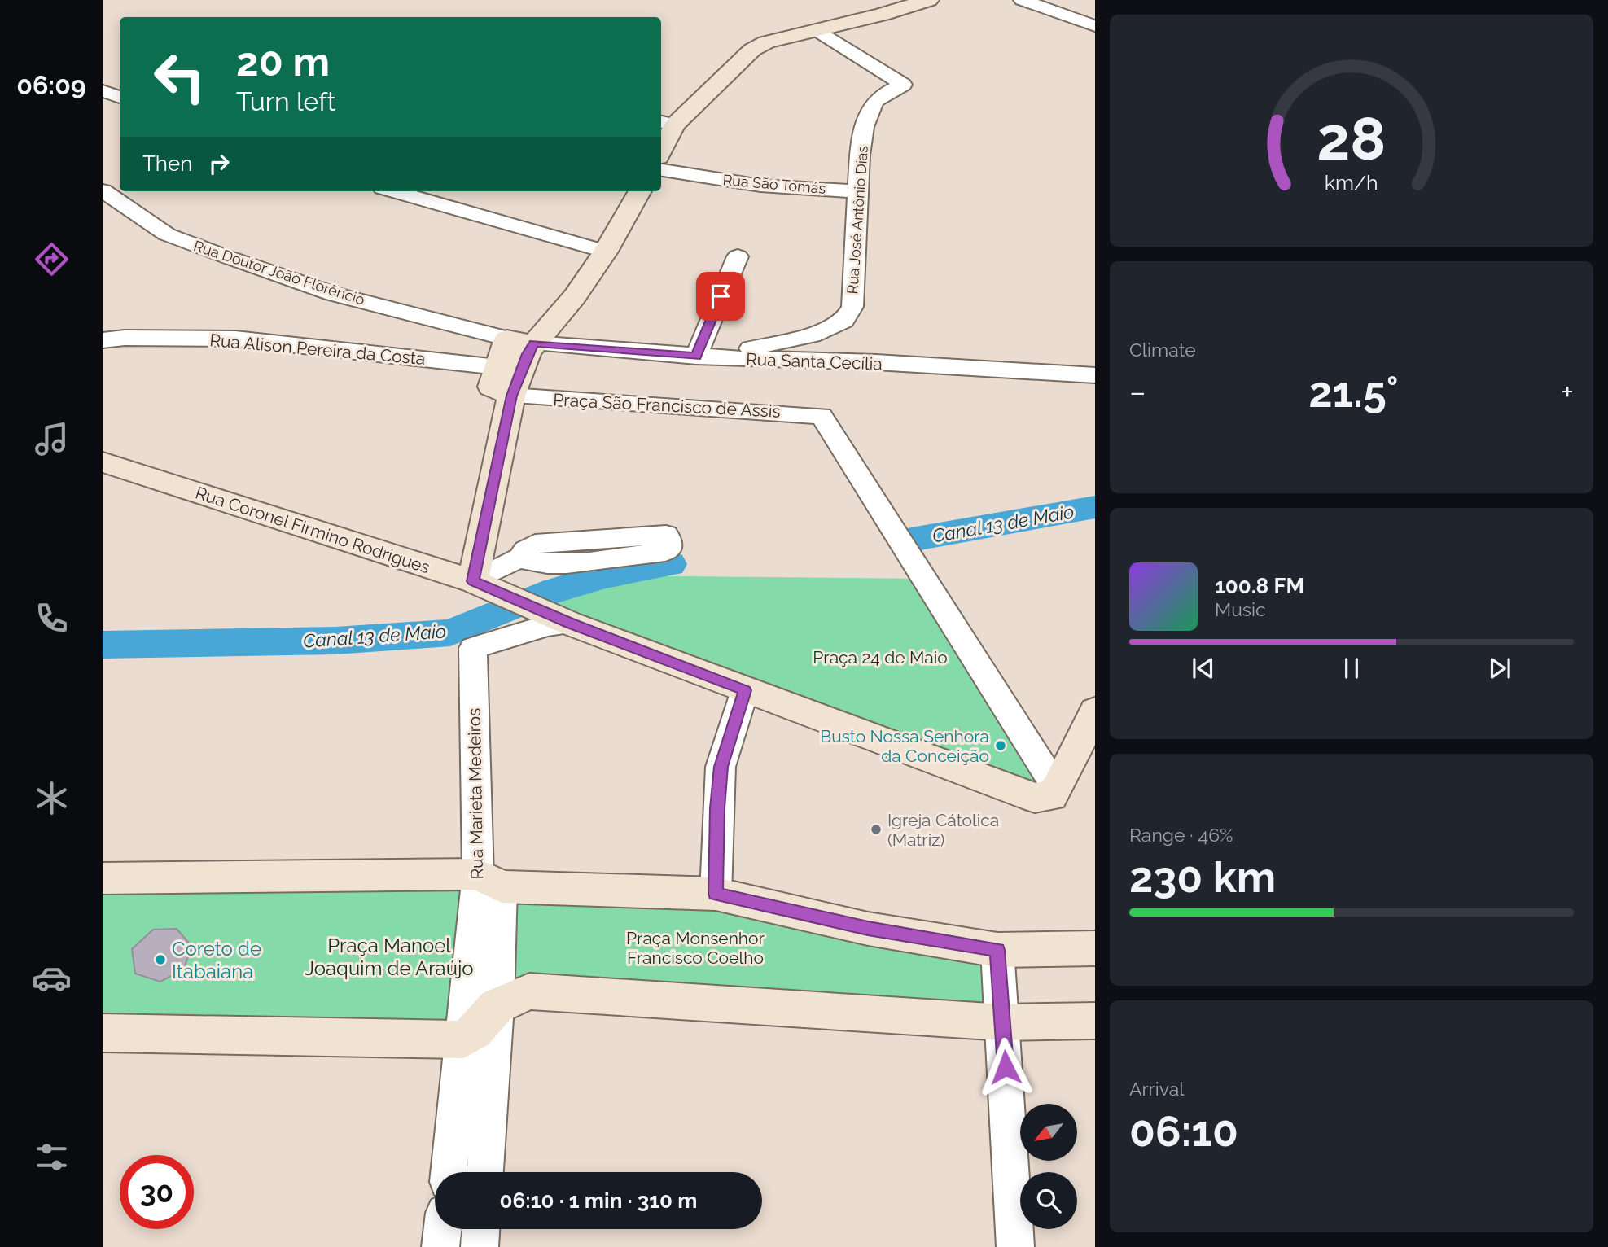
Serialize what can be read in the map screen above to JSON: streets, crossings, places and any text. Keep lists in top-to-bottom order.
{
  "streets": {
    "street": [
      "Rua São Tomás",
      "Rua José Antônio Dias",
      "Rua Doutor João Florêncio",
      "Rua Alison Pereira da Costa",
      "Rua Santa Cecília",
      "Praça São Francisco de Assis",
      "Rua Coronel Firmino Rodrigues",
      "Rua Marieta Medeiros"
    ]
  },
  "crossings": [
    ["Rua São Tomás", "Rua José Antônio Dias"],
    ["Rua José Antônio Dias", "Rua Santa Cecília"],
    ["Rua Doutor João Florêncio", "Rua Santa Cecília"],
    ["Rua Coronel Firmino Rodrigues", "Rua Marieta Medeiros"]
  ],
  "water": ["Canal 13 de Maio"],
  "parks": ["Praça 24 de Maio", "Praça Monsenhor Francisco Coelho", "Praça Manoel Joaquim de Araújo"],
  "places": ["Busto Nossa Senhora da Conceição", "Igreja Cátolica (Matriz)", "Coreto de Itabaiana"],
  "north": "bottom left",
  "page": {
    "tabs": "06:09",
    "turn": ["20 m", "Turn left"],
    "then": "Then",
    "tile": [
      "Climate",
      ["Range · 46%", "230 km"],
      ["Arrival", "06:10"]
    ],
    "heat": ["−", "21.5°", "+"],
    "song": ["100.8 FM", "Music"],
    "limit": "30",
    "trip": "06:10 · 1 min · 310 m",
    "gauge": ["28", "km/h"]
  }
}
